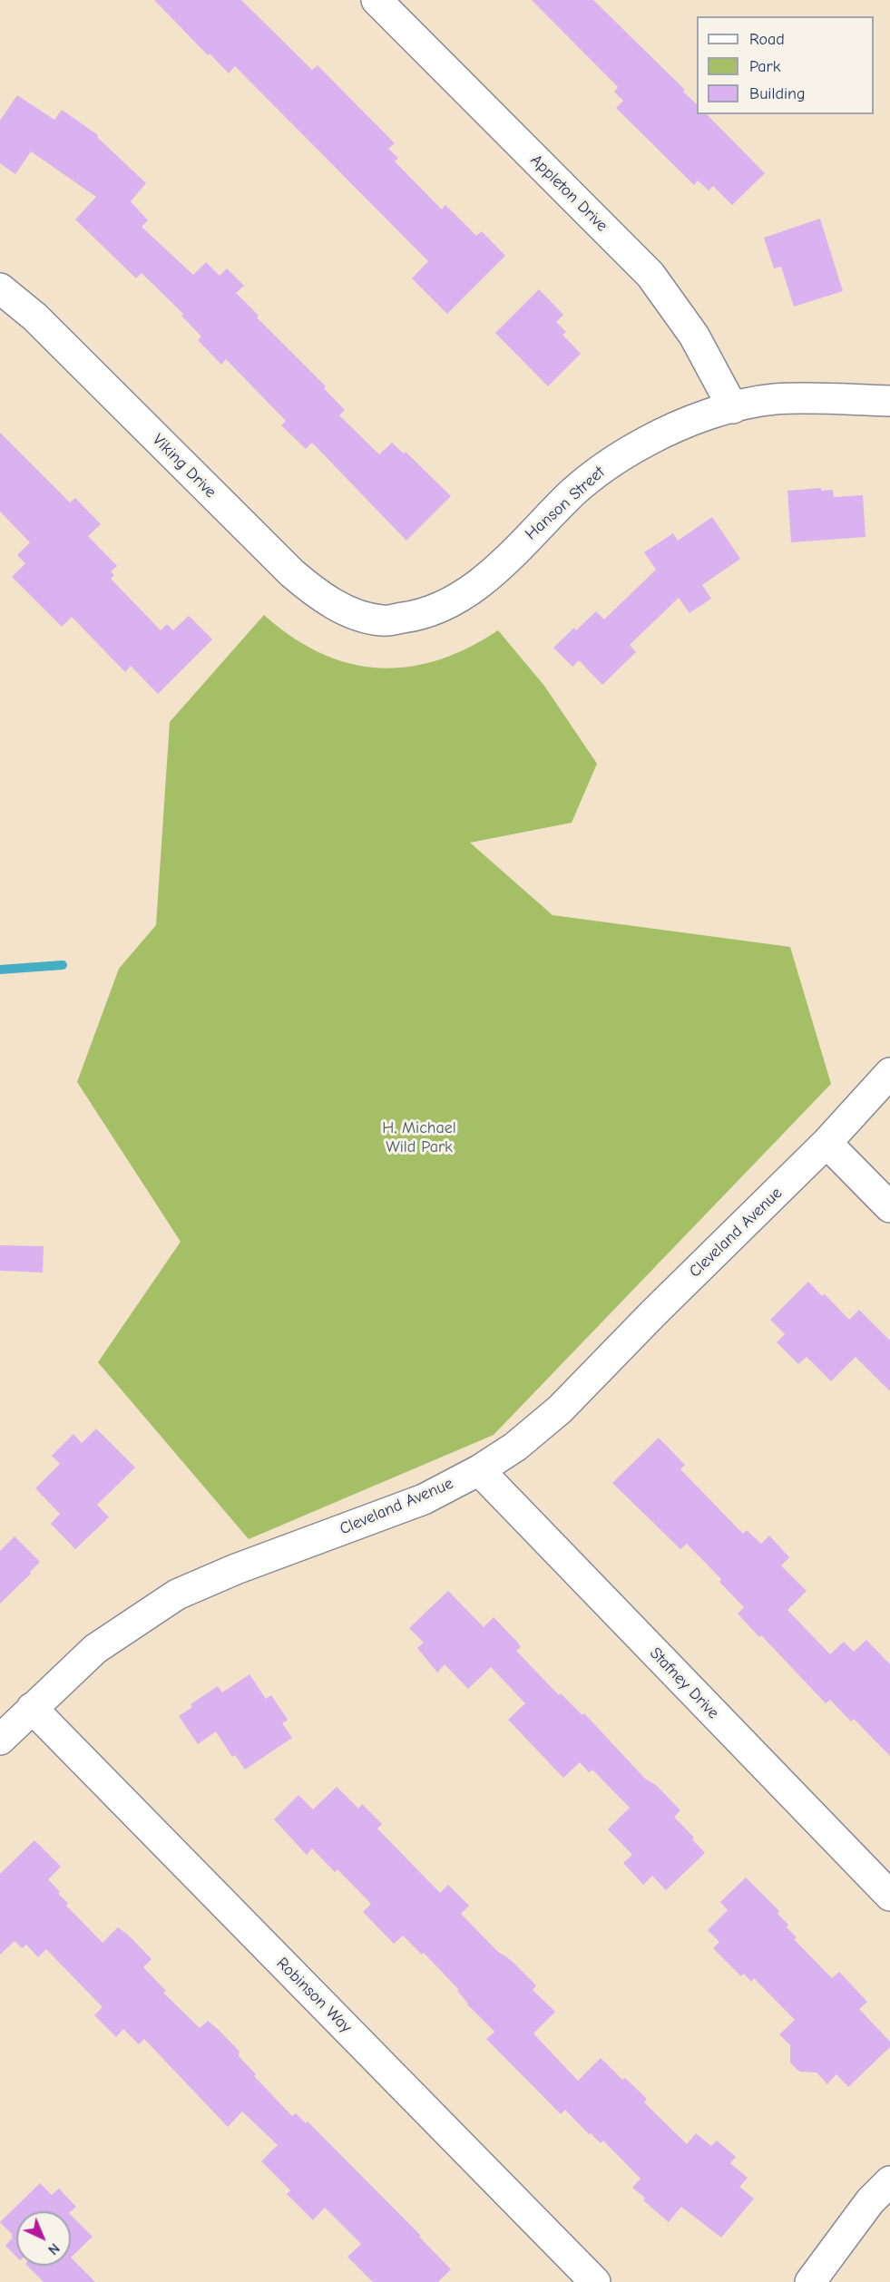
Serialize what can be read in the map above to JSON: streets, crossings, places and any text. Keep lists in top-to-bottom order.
{
  "streets": {
    "street": [
      "Appleton Drive",
      "Viking Drive",
      "Hanson Street",
      "Cleveland Avenue",
      "Stafney Drive",
      "Robinson Way"
    ]
  },
  "crossings": [
    ["Appleton Drive", "Hanson Street"],
    ["Viking Drive", "Hanson Street"],
    ["Cleveland Avenue", "Stafney Drive"],
    ["Cleveland Avenue", "Robinson Way"]
  ],
  "parks": ["H. Michael Wild Park"],
  "legend": ["Road", "Park", "Building"],
  "north": "bottom right"
}
